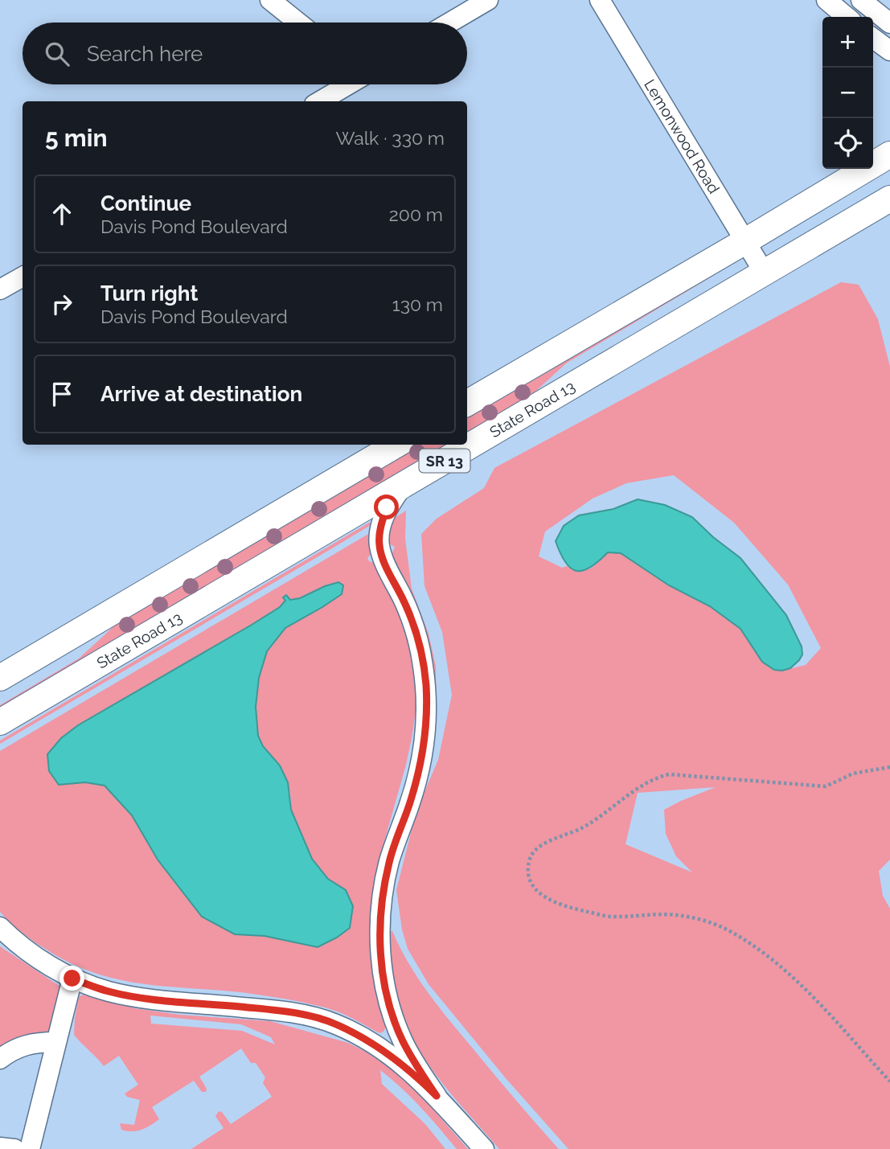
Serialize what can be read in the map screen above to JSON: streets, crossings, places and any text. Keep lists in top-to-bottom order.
{
  "streets": {
    "main road": ["State Road 13", "SR 13"],
    "street": ["Lemonwood Road"]
  },
  "crossings": [
    ["Lemonwood Road", "State Road 13"]
  ],
  "page": {
    "map_buttons": ["+", "−"],
    "search": "Search here",
    "heading": ["5 min", "Walk · 330 m"],
    "list": [
      ["Continue", "Davis Pond Boulevard", "200 m"],
      ["Turn right", "Davis Pond Boulevard", "130 m"],
      "Arrive at destination"
    ]
  }
}
